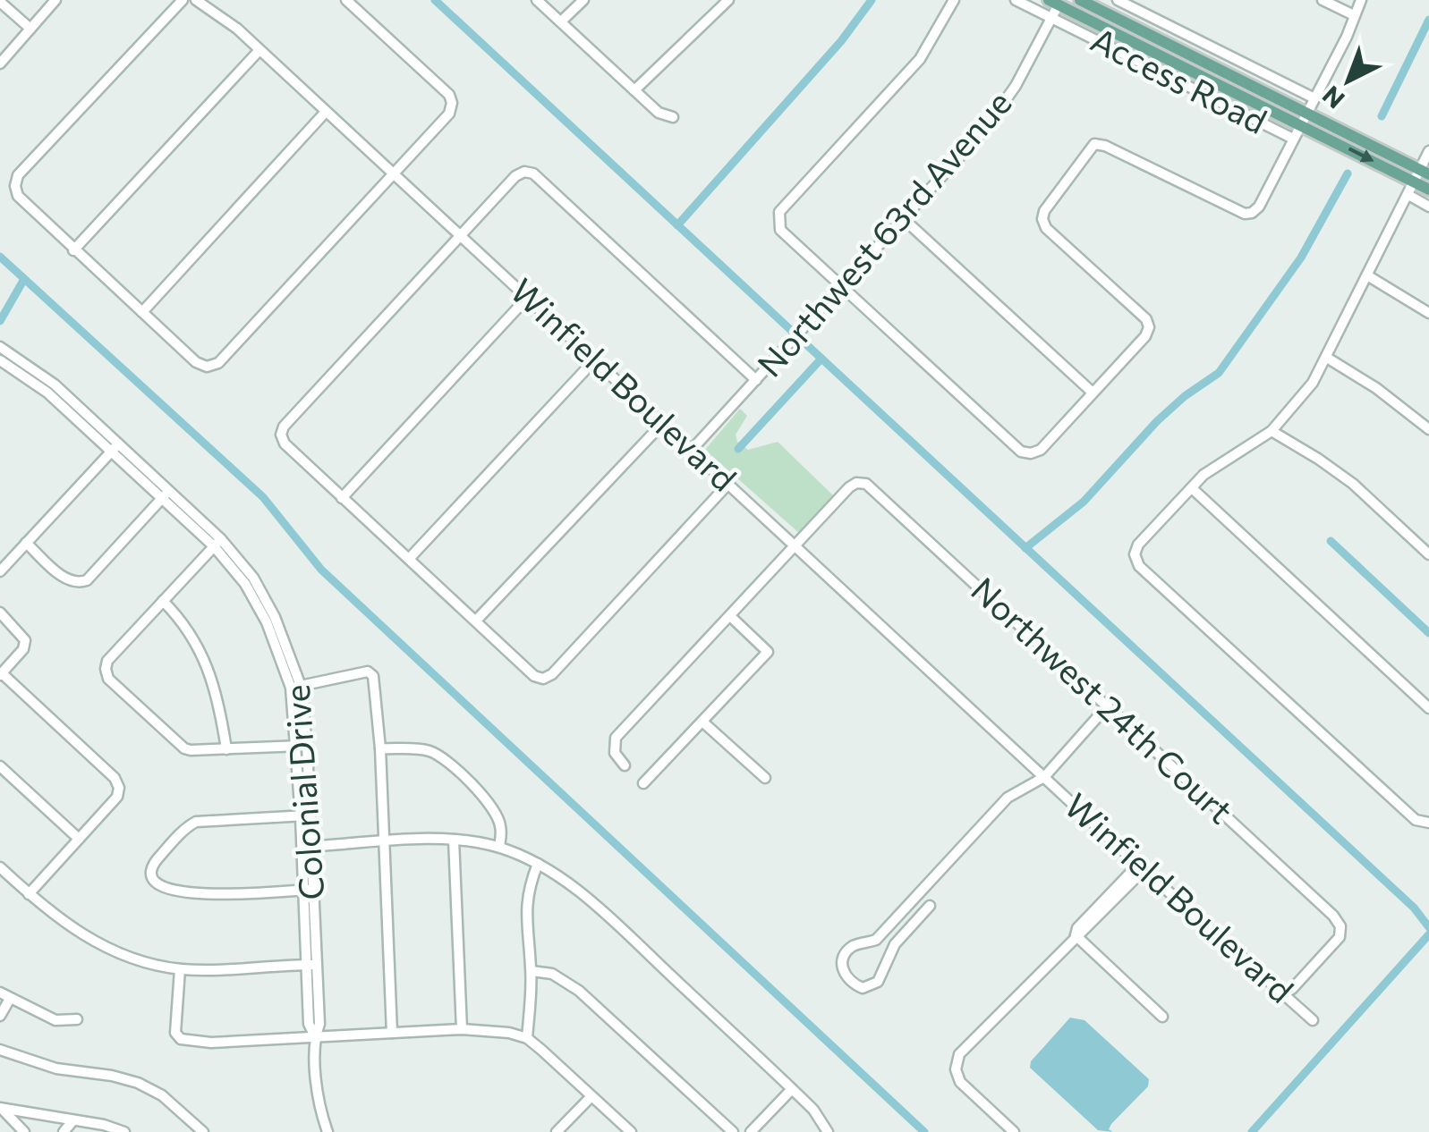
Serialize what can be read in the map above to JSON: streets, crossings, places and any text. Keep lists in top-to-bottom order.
{
  "streets": {
    "street": [
      "Access Road",
      "Northwest 63rd Avenue",
      "Winfield Boulevard",
      "Northwest 24th Court",
      "Colonial Drive"
    ]
  },
  "crossings": [
    ["Access Road", "Northwest 63rd Avenue"],
    ["Northwest 63rd Avenue", "Winfield Boulevard"],
    ["Winfield Boulevard", "Northwest 24th Court"]
  ],
  "north": "bottom left"
}
